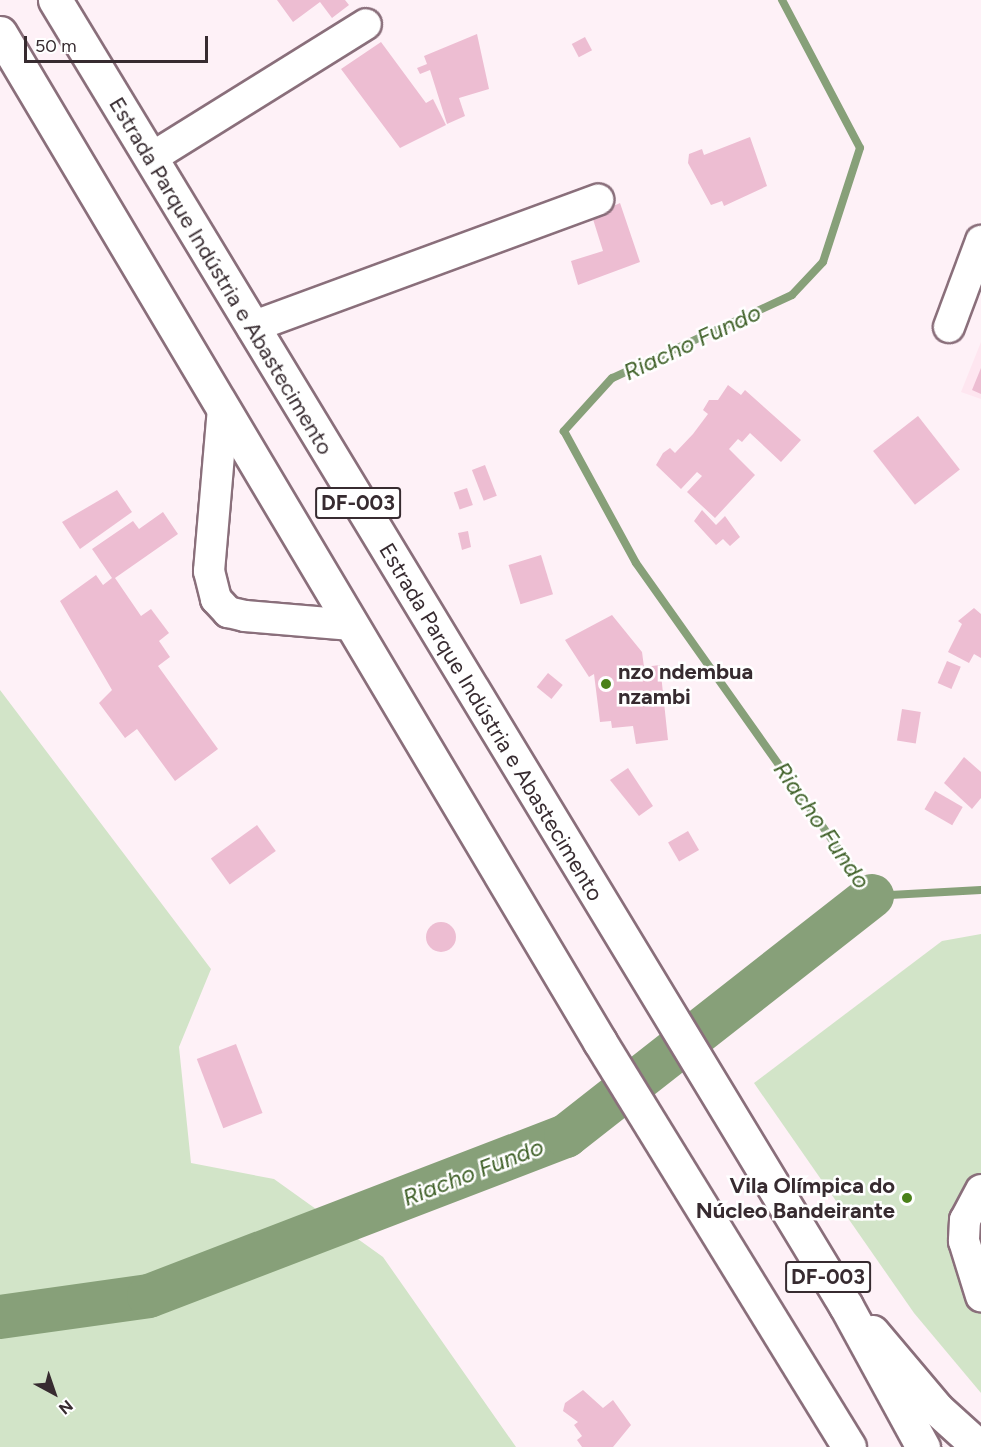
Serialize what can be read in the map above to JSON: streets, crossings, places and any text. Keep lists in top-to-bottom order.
{
  "streets": {
    "highway": ["Estrada Parque Indústria e Abastecimento", "DF-003"]
  },
  "water": ["Riacho Fundo"],
  "places": ["nzo ndembua nzambi", "Vila Olímpica do Núcleo Bandeirante"],
  "scale_bar": "50 m",
  "north": "bottom right"
}
